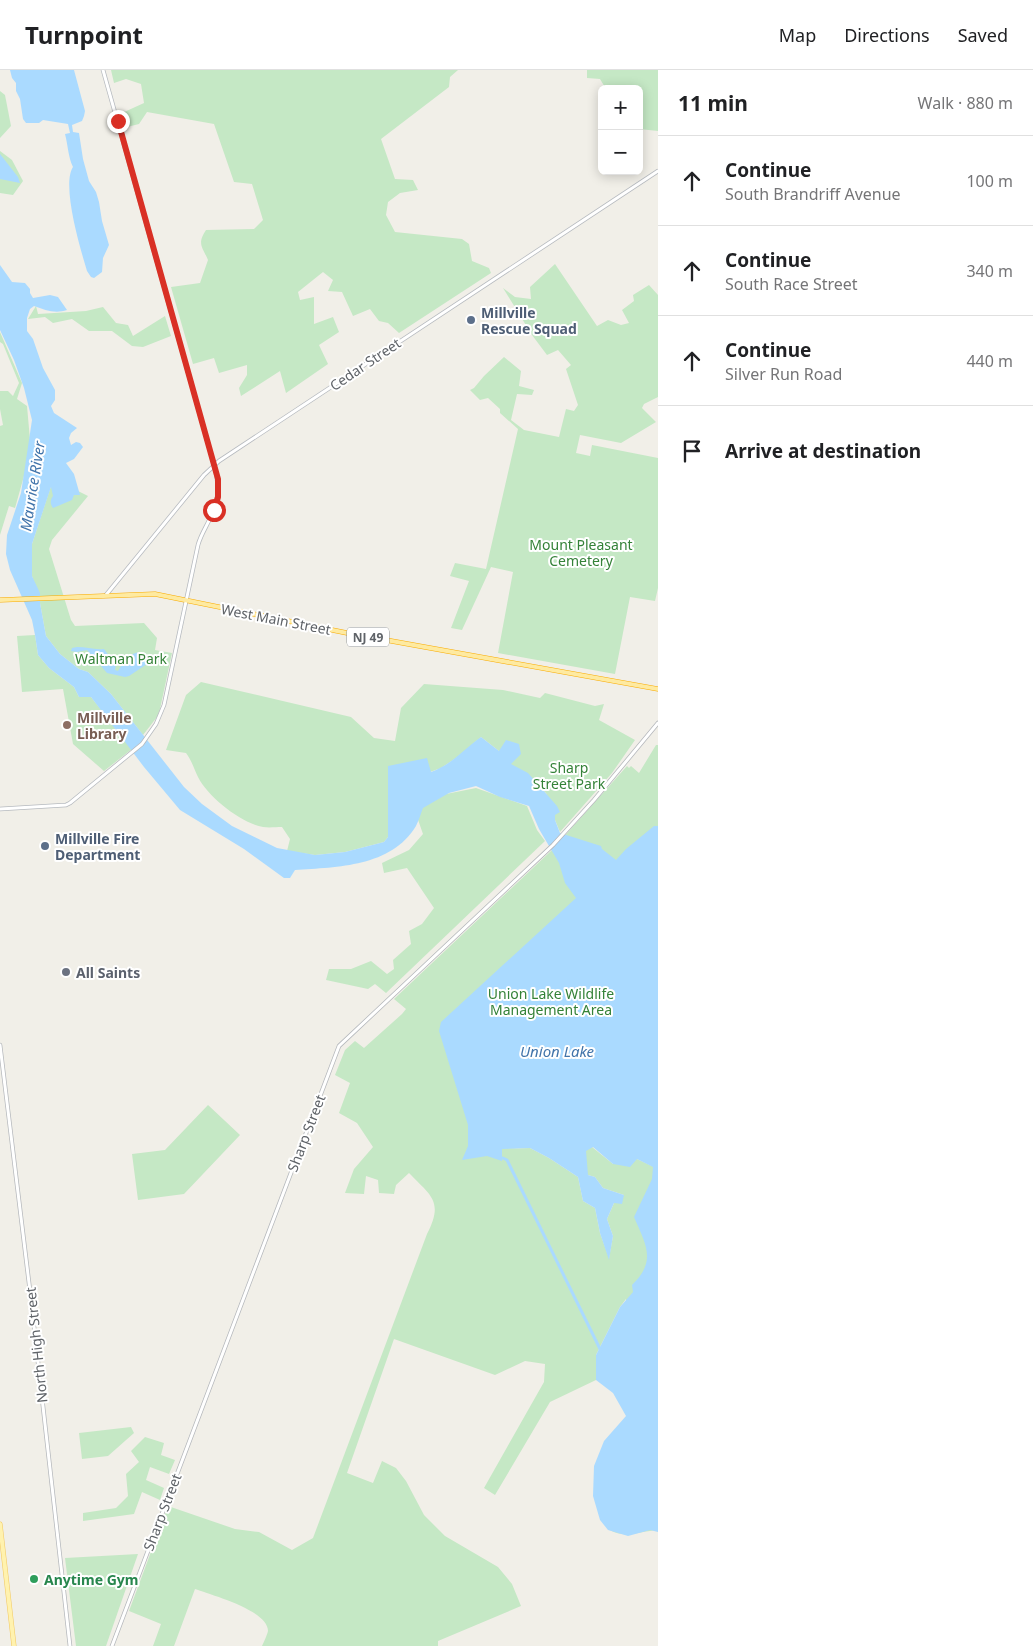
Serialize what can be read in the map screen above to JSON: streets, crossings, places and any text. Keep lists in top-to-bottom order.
{
  "streets": {
    "highway": ["West Main Street", "NJ 49"],
    "street": ["Cedar Street", "Sharp Street", "North High Street"]
  },
  "crossings": [
    ["Cedar Street", "West Main Street"]
  ],
  "water": ["Maurice River", "Union Lake"],
  "parks": [
    "Mount Pleasant Cemetery",
    "Waltman Park",
    "Sharp Street Park",
    "Union Lake Wildlife Management Area"
  ],
  "places": [
    "Millville Rescue Squad",
    "Millville Library",
    "Millville Fire Department",
    "All Saints",
    "Anytime Gym"
  ],
  "page": {
    "header": "Turnpoint",
    "nav": ["Map", "Directions", "Saved"],
    "heading": ["11 min", "Walk · 880 m"],
    "map_buttons": ["+", "−"],
    "list": [
      ["Continue", "South Brandriff Avenue", "100 m"],
      ["Continue", "South Race Street", "340 m"],
      ["Continue", "Silver Run Road", "440 m"],
      "Arrive at destination"
    ]
  }
}
